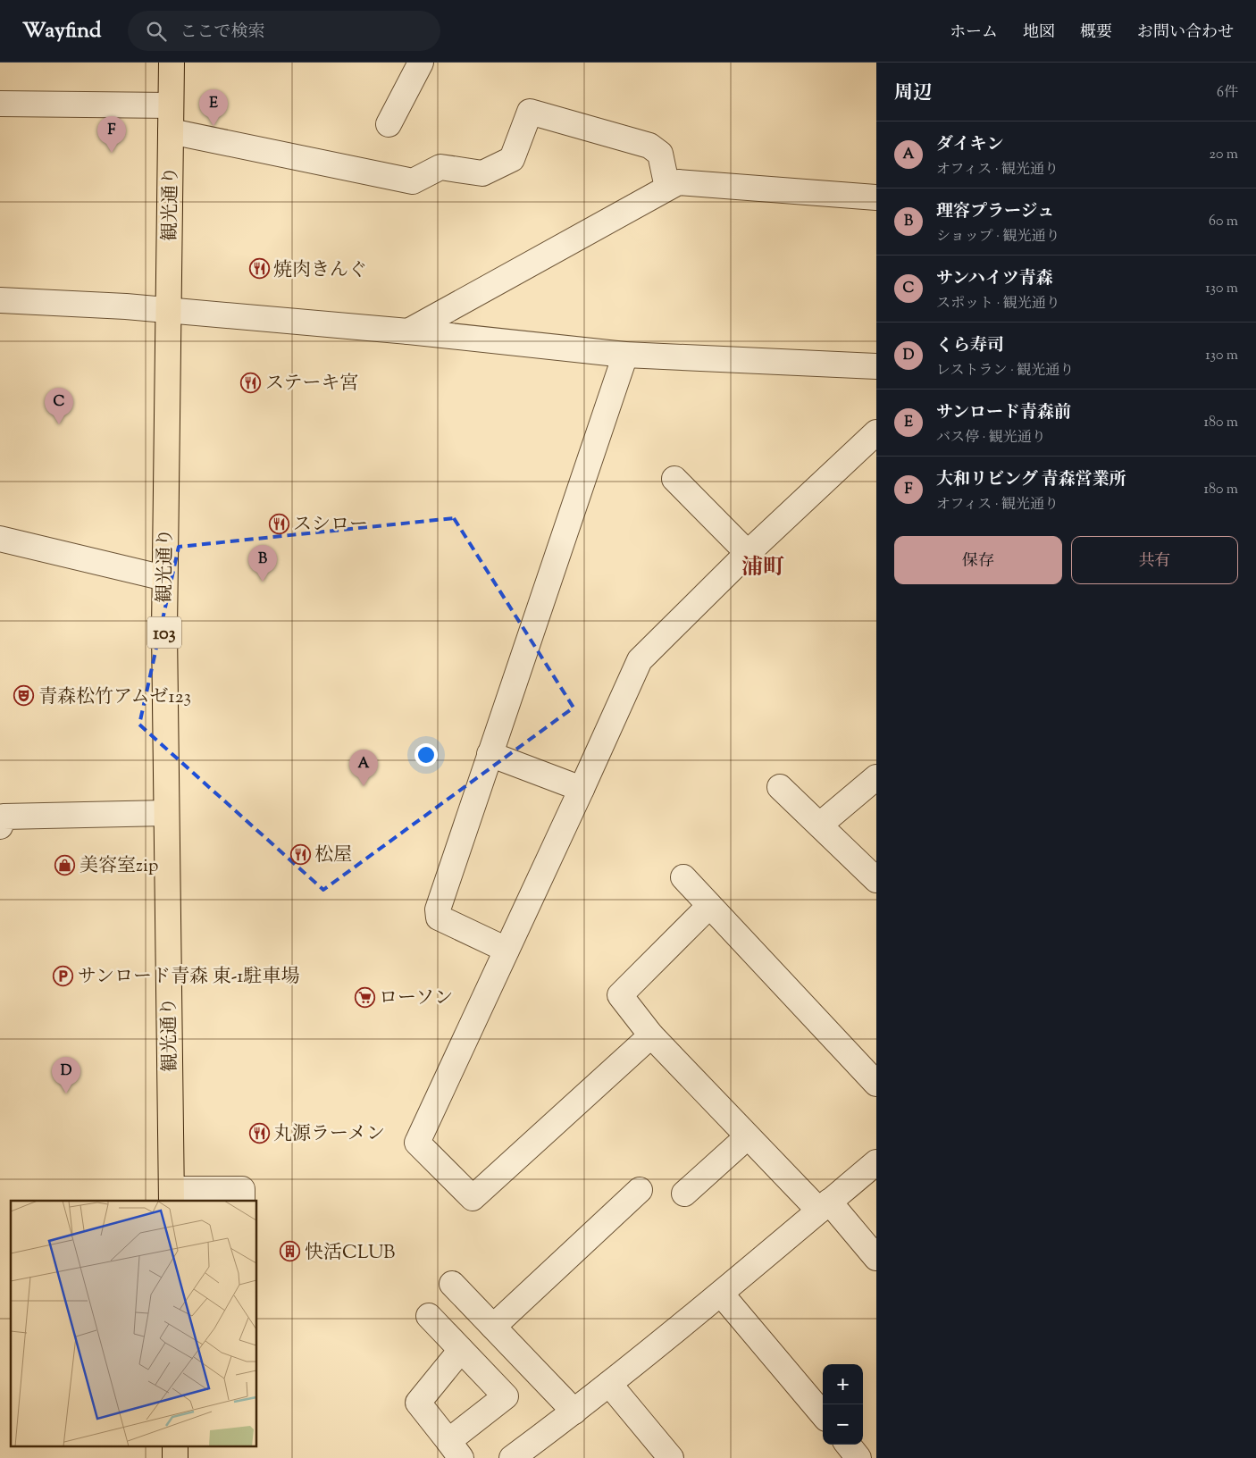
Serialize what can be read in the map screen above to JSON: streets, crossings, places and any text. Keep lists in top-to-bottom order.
{
  "streets": {
    "highway": ["観光通り", "103"]
  },
  "districts": ["浦町"],
  "places": {
    "restaurant": [
      "焼肉きんぐ",
      "ステーキ宮",
      "スシロー",
      "松屋",
      "丸源ラーメン"
    ],
    "theatre": ["青森松竹アムゼ123"],
    "shop": ["美容室zip"],
    "parking": ["サンロード青森 東-1駐車場"],
    "supermarket": ["ローソン"],
    "building": ["快活CLUB"]
  },
  "page": {
    "header": "Wayfind",
    "search": "ここで検索",
    "nav": [
      "ホーム",
      "地図",
      "概要",
      "お問い合わせ"
    ],
    "heading": ["周辺", "6件"],
    "pins": [
      "E",
      "F",
      "C",
      "B",
      "A",
      "D"
    ],
    "list": [
      {
        "mark": "A",
        "name": "ダイキン",
        "note": "オフィス · 観光通り",
        "value": "20 m"
      },
      {
        "mark": "B",
        "name": "理容プラージュ",
        "note": "ショップ · 観光通り",
        "value": "60 m"
      },
      {
        "mark": "C",
        "name": "サンハイツ青森",
        "note": "スポット · 観光通り",
        "value": "130 m"
      },
      {
        "mark": "D",
        "name": "くら寿司",
        "note": "レストラン · 観光通り",
        "value": "130 m"
      },
      {
        "mark": "E",
        "name": "サンロード青森前",
        "note": "バス停 · 観光通り",
        "value": "180 m"
      },
      {
        "mark": "F",
        "name": "大和リビング 青森営業所",
        "note": "オフィス · 観光通り",
        "value": "180 m"
      }
    ],
    "buttons": ["保存", "共有"],
    "map_buttons": ["+", "−"]
  }
}
